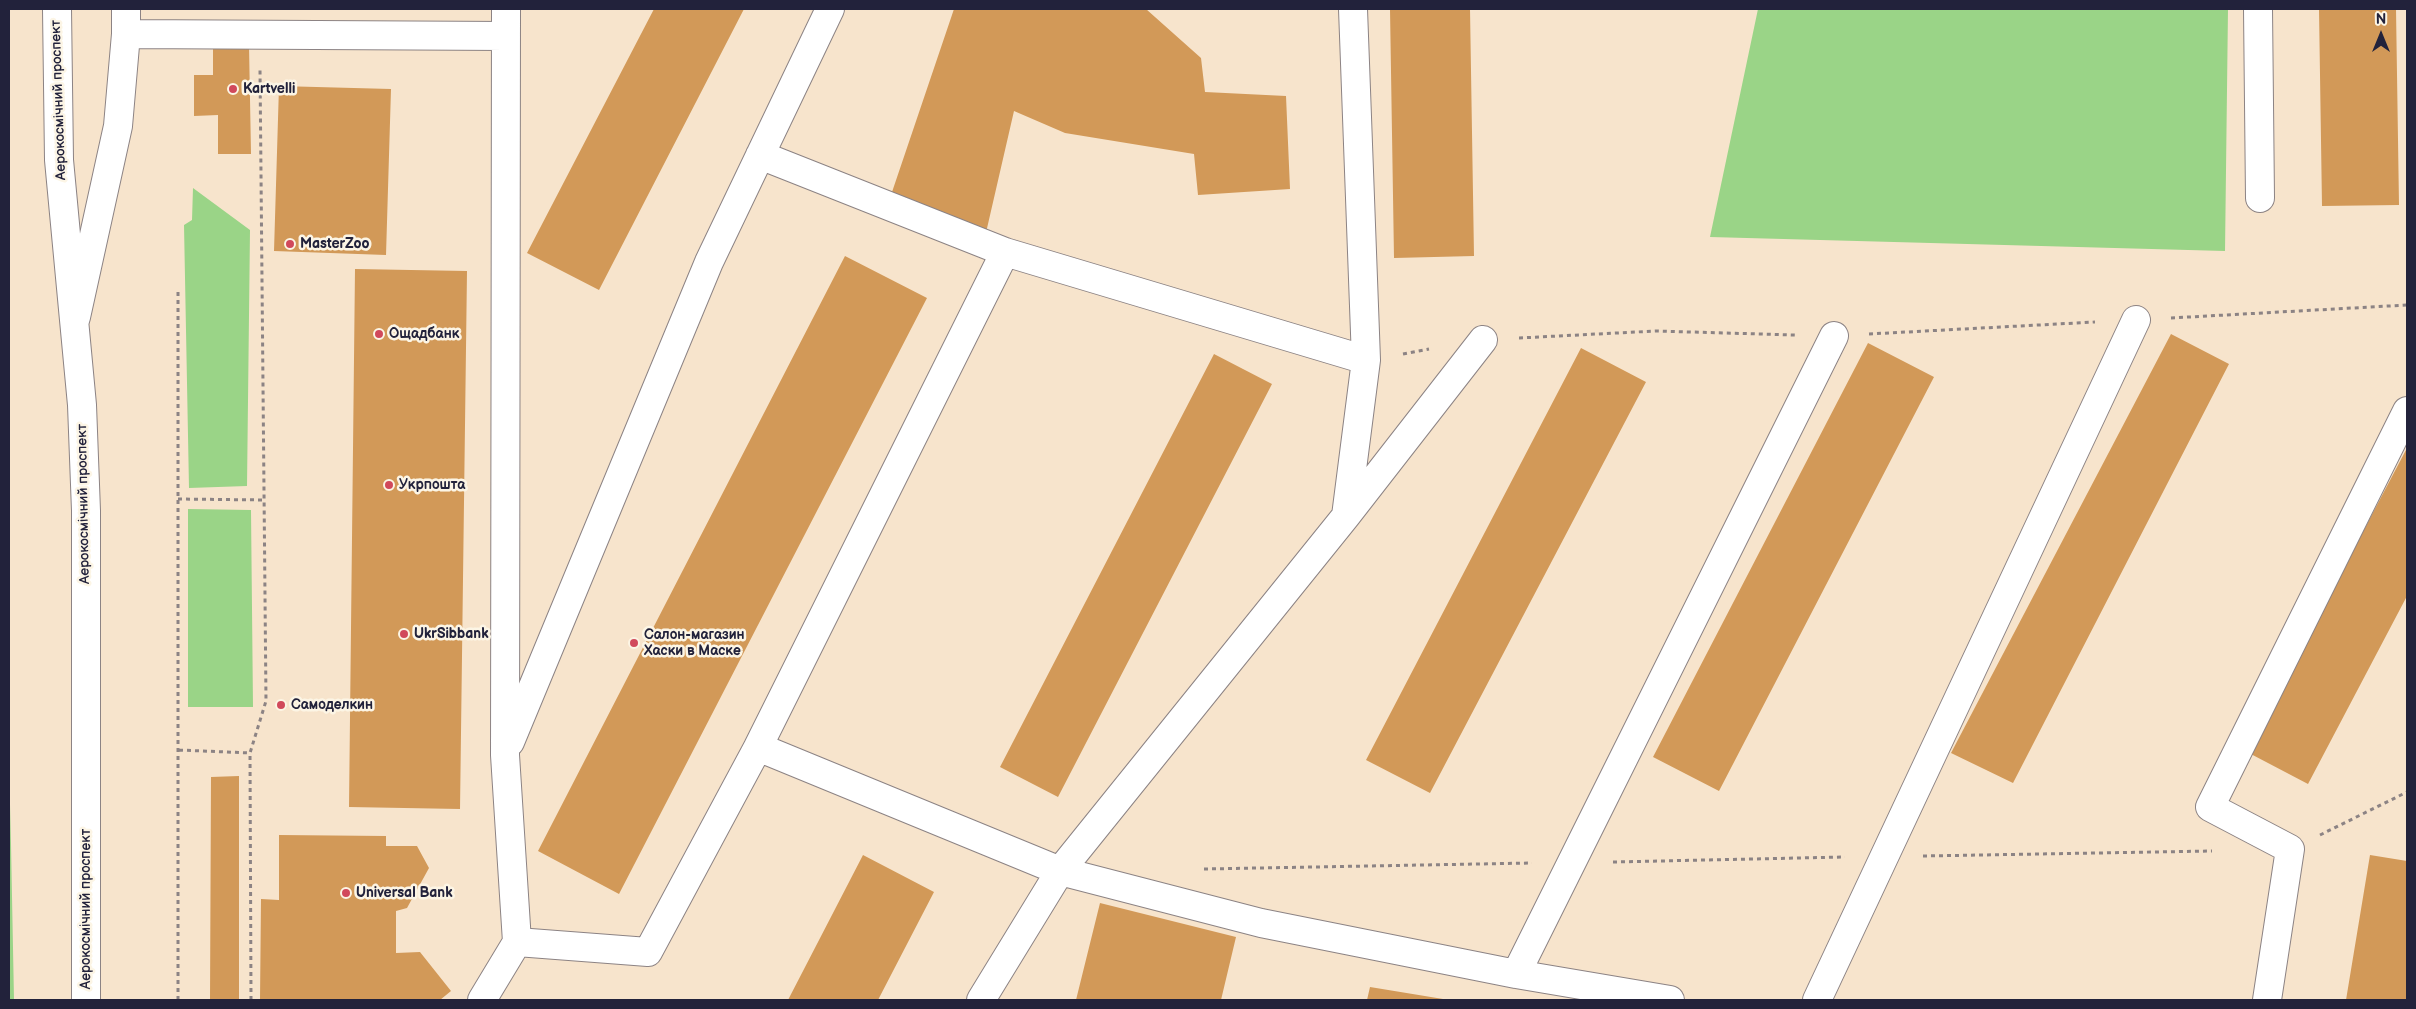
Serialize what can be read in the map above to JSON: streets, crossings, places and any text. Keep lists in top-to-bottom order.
{
  "streets": {
    "main road": ["Аерокосмічний проспект"]
  },
  "places": [
    "Kartvelli",
    "MasterZoo",
    "Ощадбанк",
    "Укрпошта",
    "UkrSibbank",
    "Салон-магазин Хаски в Маске",
    "Самоделкин",
    "Universal Bank"
  ],
  "north": "top"
}
